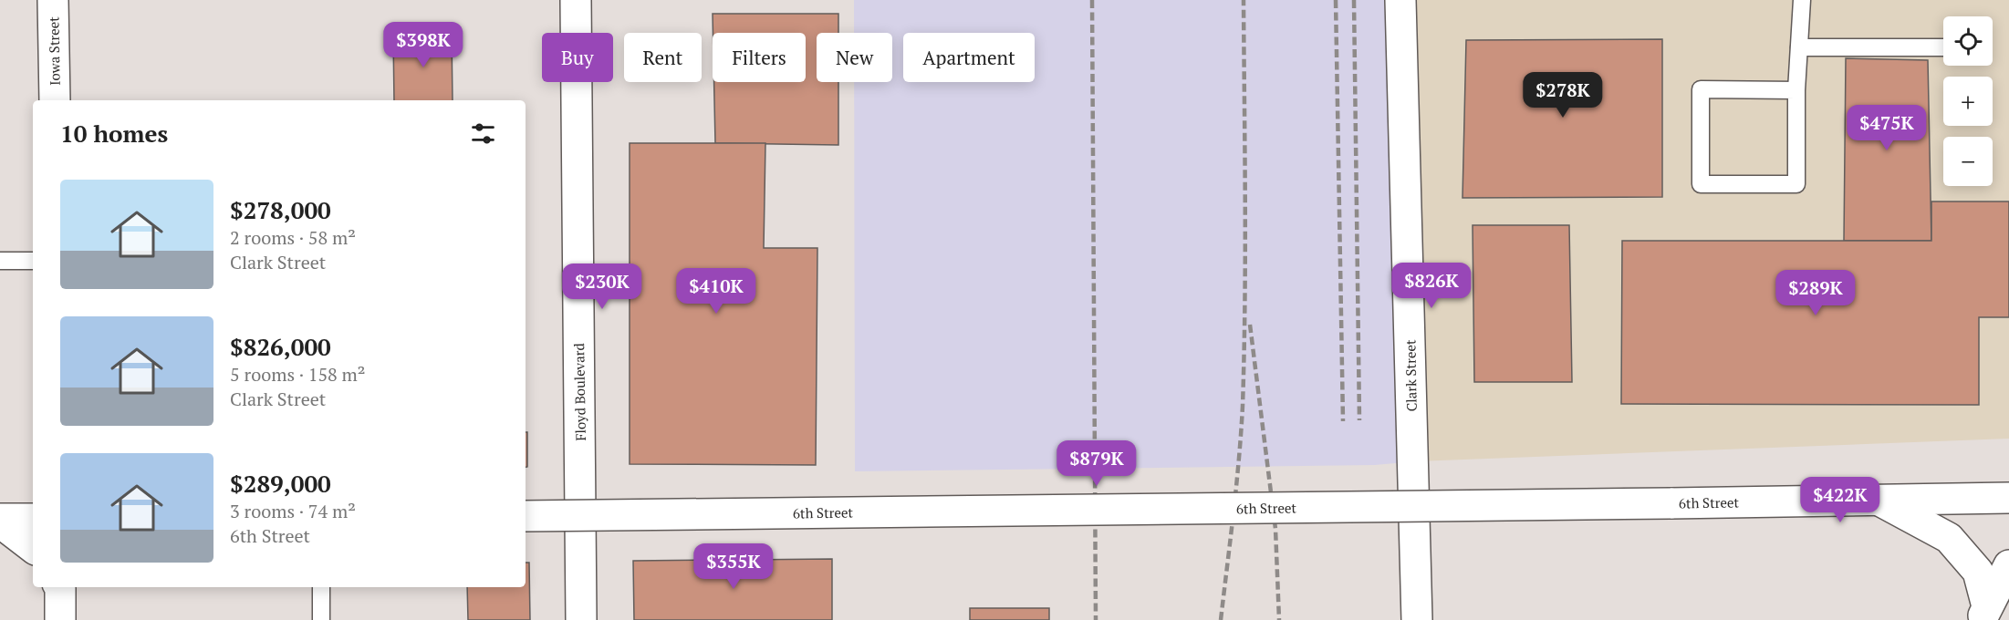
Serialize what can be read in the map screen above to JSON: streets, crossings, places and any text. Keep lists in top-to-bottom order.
{
  "streets": {
    "main road": [
      "Iowa Street",
      "Clark Street",
      "Floyd Boulevard",
      "6th Street"
    ]
  },
  "page": {
    "map_buttons": ["+", "−"],
    "price": [
      "$398K",
      "$278K",
      "$475K",
      "$826K",
      "$230K",
      "$410K",
      "$289K",
      "$879K",
      "$422K",
      "$355K"
    ],
    "chip": [
      "Buy",
      "Rent",
      "Filters",
      "New",
      "Apartment"
    ],
    "heading": "10 homes",
    "list": [
      {
        "name": "$278,000",
        "note": "2 rooms · 58 m² · Clark Street"
      },
      {
        "name": "$826,000",
        "note": "5 rooms · 158 m² · Clark Street"
      },
      {
        "name": "$289,000",
        "note": "3 rooms · 74 m² · 6th Street"
      }
    ]
  }
}
